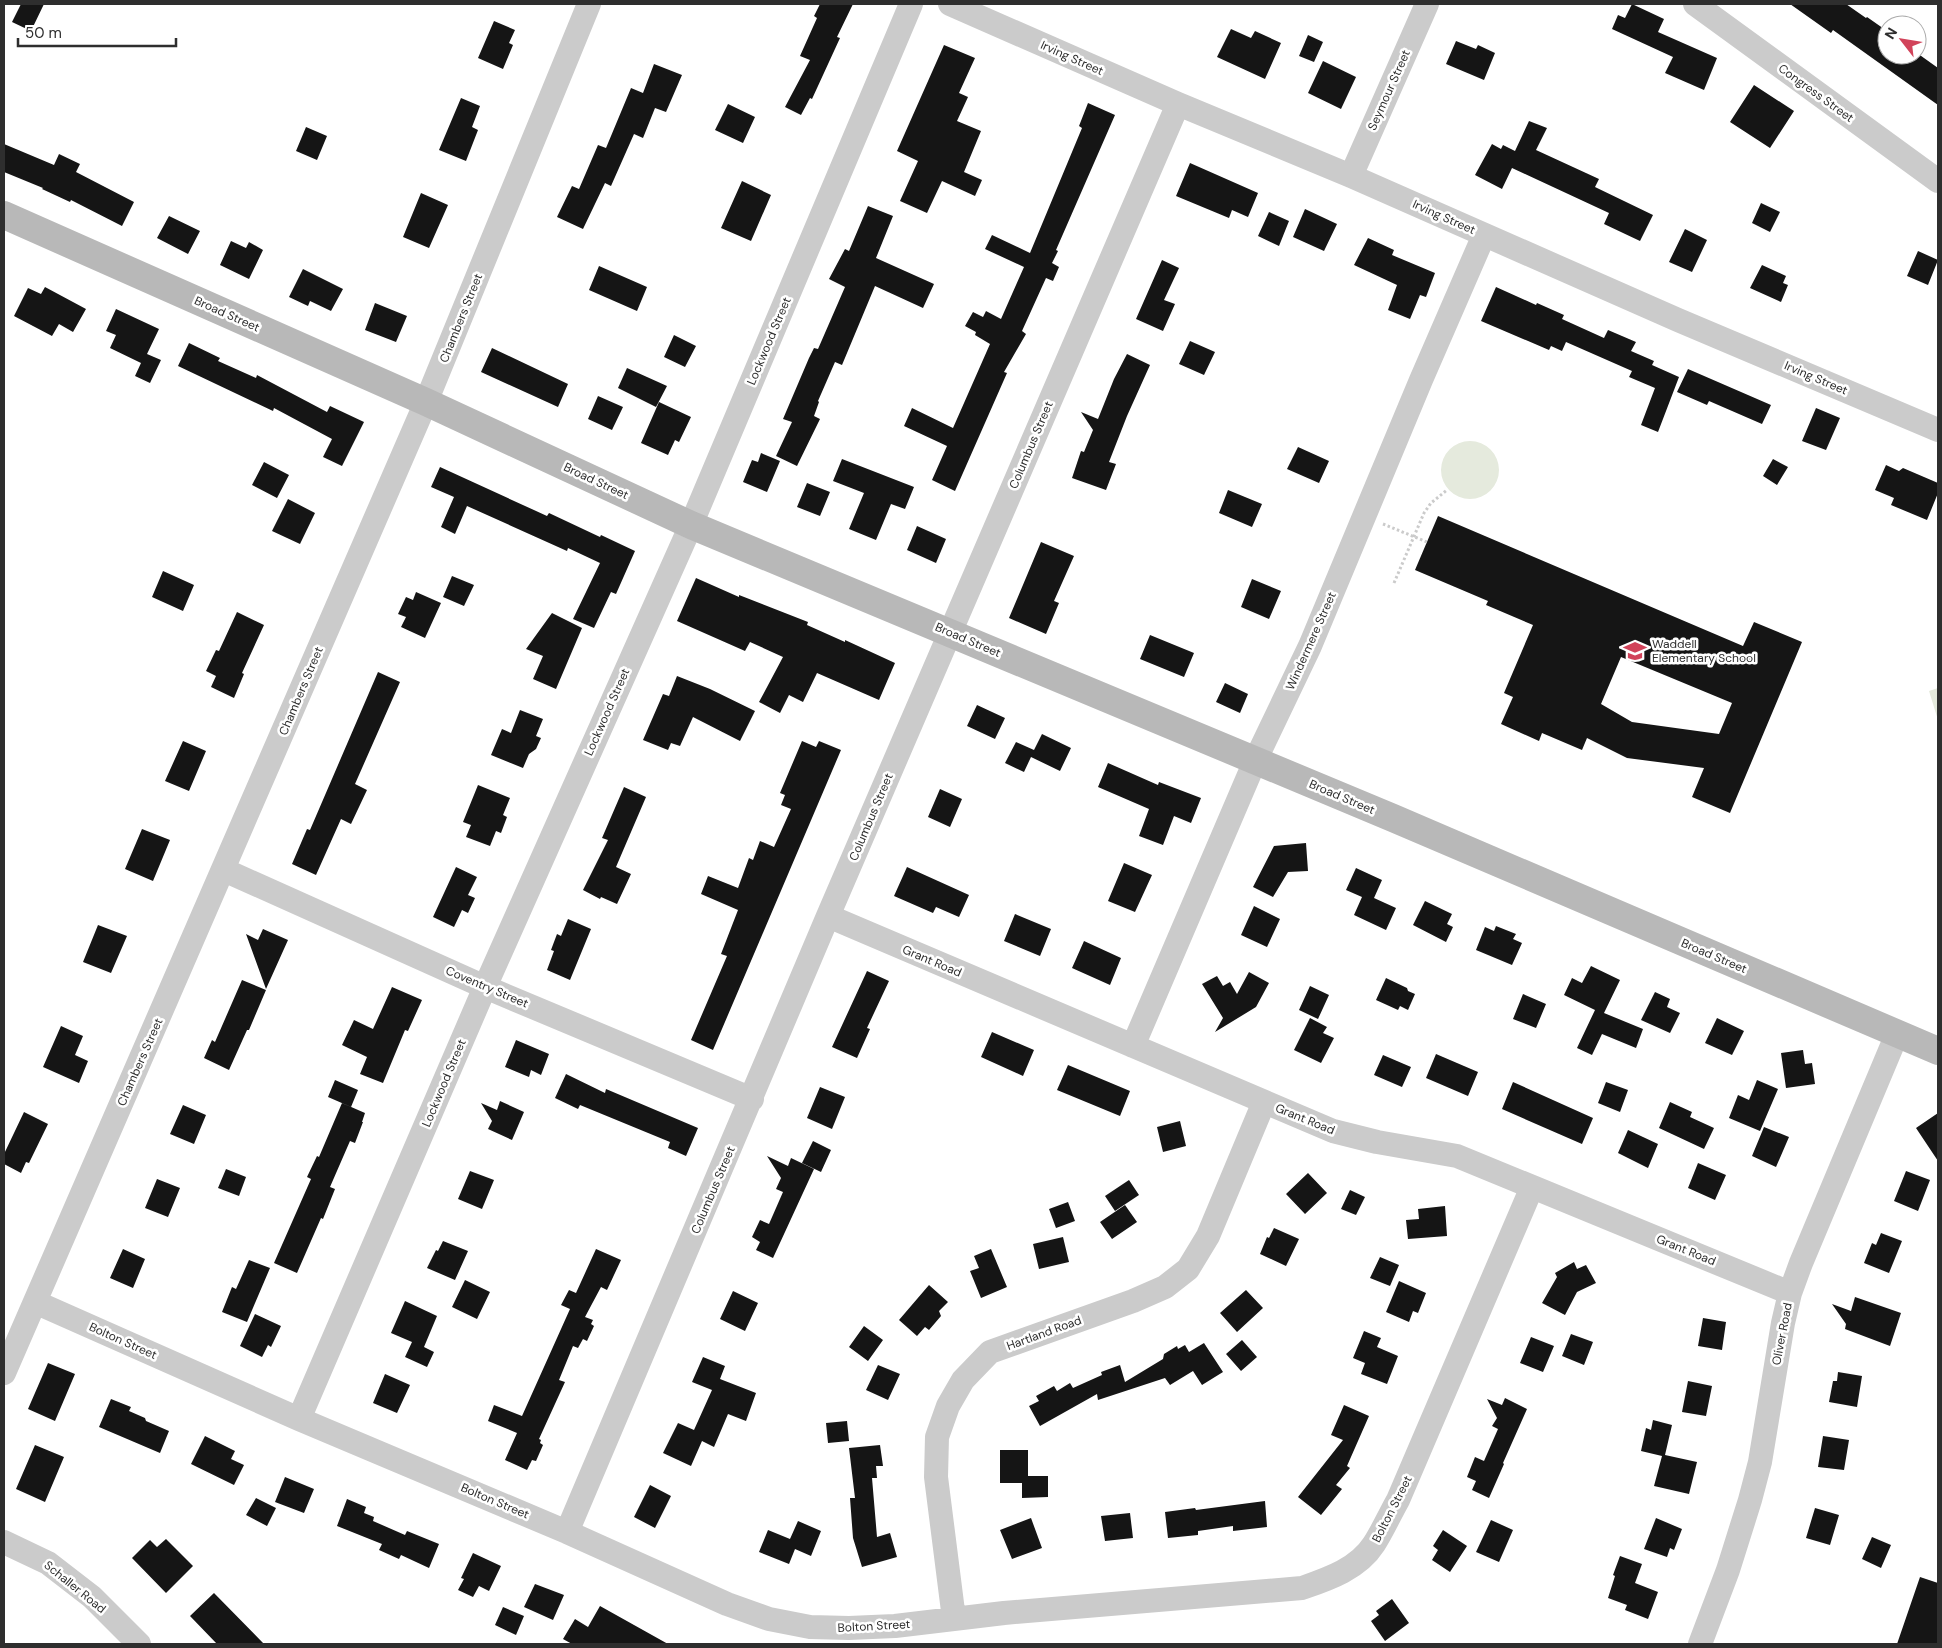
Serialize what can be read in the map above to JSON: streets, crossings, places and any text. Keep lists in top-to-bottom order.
{
  "streets": {
    "street": [
      "Irving Street",
      "Seymour Street",
      "Congress Street",
      "Broad Street",
      "Chambers Street",
      "Lockwood Street",
      "Columbus Street",
      "Windermere Street",
      "Grant Road",
      "Coventry Street",
      "Hartland Road",
      "Oliver Road",
      "Bolton Street",
      "Schaller Road"
    ]
  },
  "crossings": [
    ["Irving Street", "Seymour Street"],
    ["Irving Street", "Columbus Street"],
    ["Irving Street", "Windermere Street"],
    ["Broad Street", "Chambers Street"],
    ["Broad Street", "Lockwood Street"],
    ["Broad Street", "Columbus Street"],
    ["Broad Street", "Windermere Street"],
    ["Broad Street", "Oliver Road"],
    ["Chambers Street", "Coventry Street"],
    ["Chambers Street", "Bolton Street"],
    ["Lockwood Street", "Coventry Street"],
    ["Lockwood Street", "Bolton Street"],
    ["Columbus Street", "Grant Road"],
    ["Columbus Street", "Coventry Street"],
    ["Columbus Street", "Bolton Street"],
    ["Windermere Street", "Grant Road"],
    ["Grant Road", "Hartland Road"],
    ["Grant Road", "Oliver Road"],
    ["Grant Road", "Bolton Street"],
    ["Hartland Road", "Bolton Street"]
  ],
  "places": {
    "school or university": ["Waddell Elementary School"]
  },
  "scale_bar": "50 m",
  "north": "top left"
}
